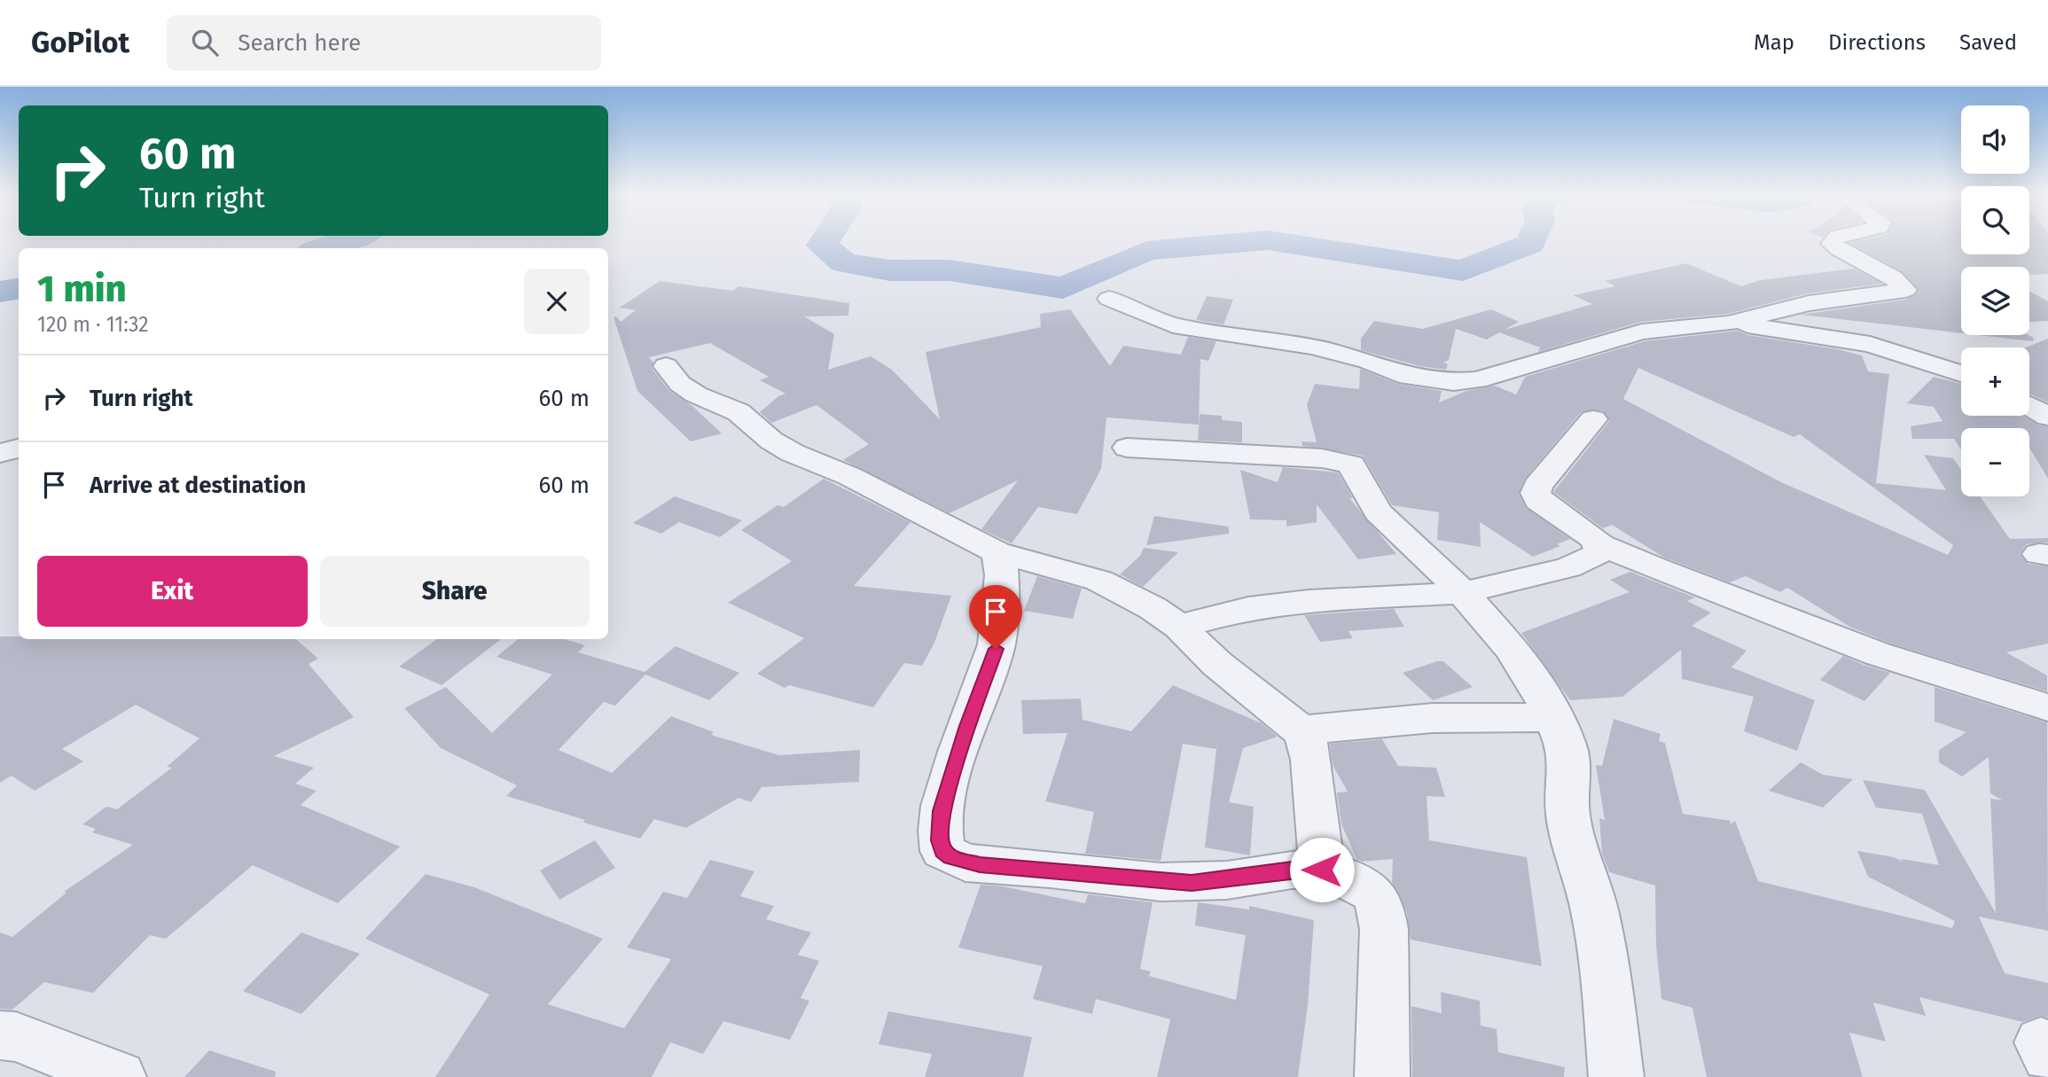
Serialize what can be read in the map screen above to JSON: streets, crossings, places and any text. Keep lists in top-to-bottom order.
{
  "page": {
    "header": "GoPilot",
    "search": "Search here",
    "nav": ["Map", "Directions", "Saved"],
    "map_buttons": ["+", "−"],
    "turn": ["60 m", "Turn right"],
    "heading": ["1 min", "120 m · 11:32"],
    "list": [
      {
        "name": "Turn right",
        "value": "60 m"
      },
      {
        "name": "Arrive at destination",
        "value": "60 m"
      }
    ],
    "buttons": ["Exit", "Share"]
  }
}
